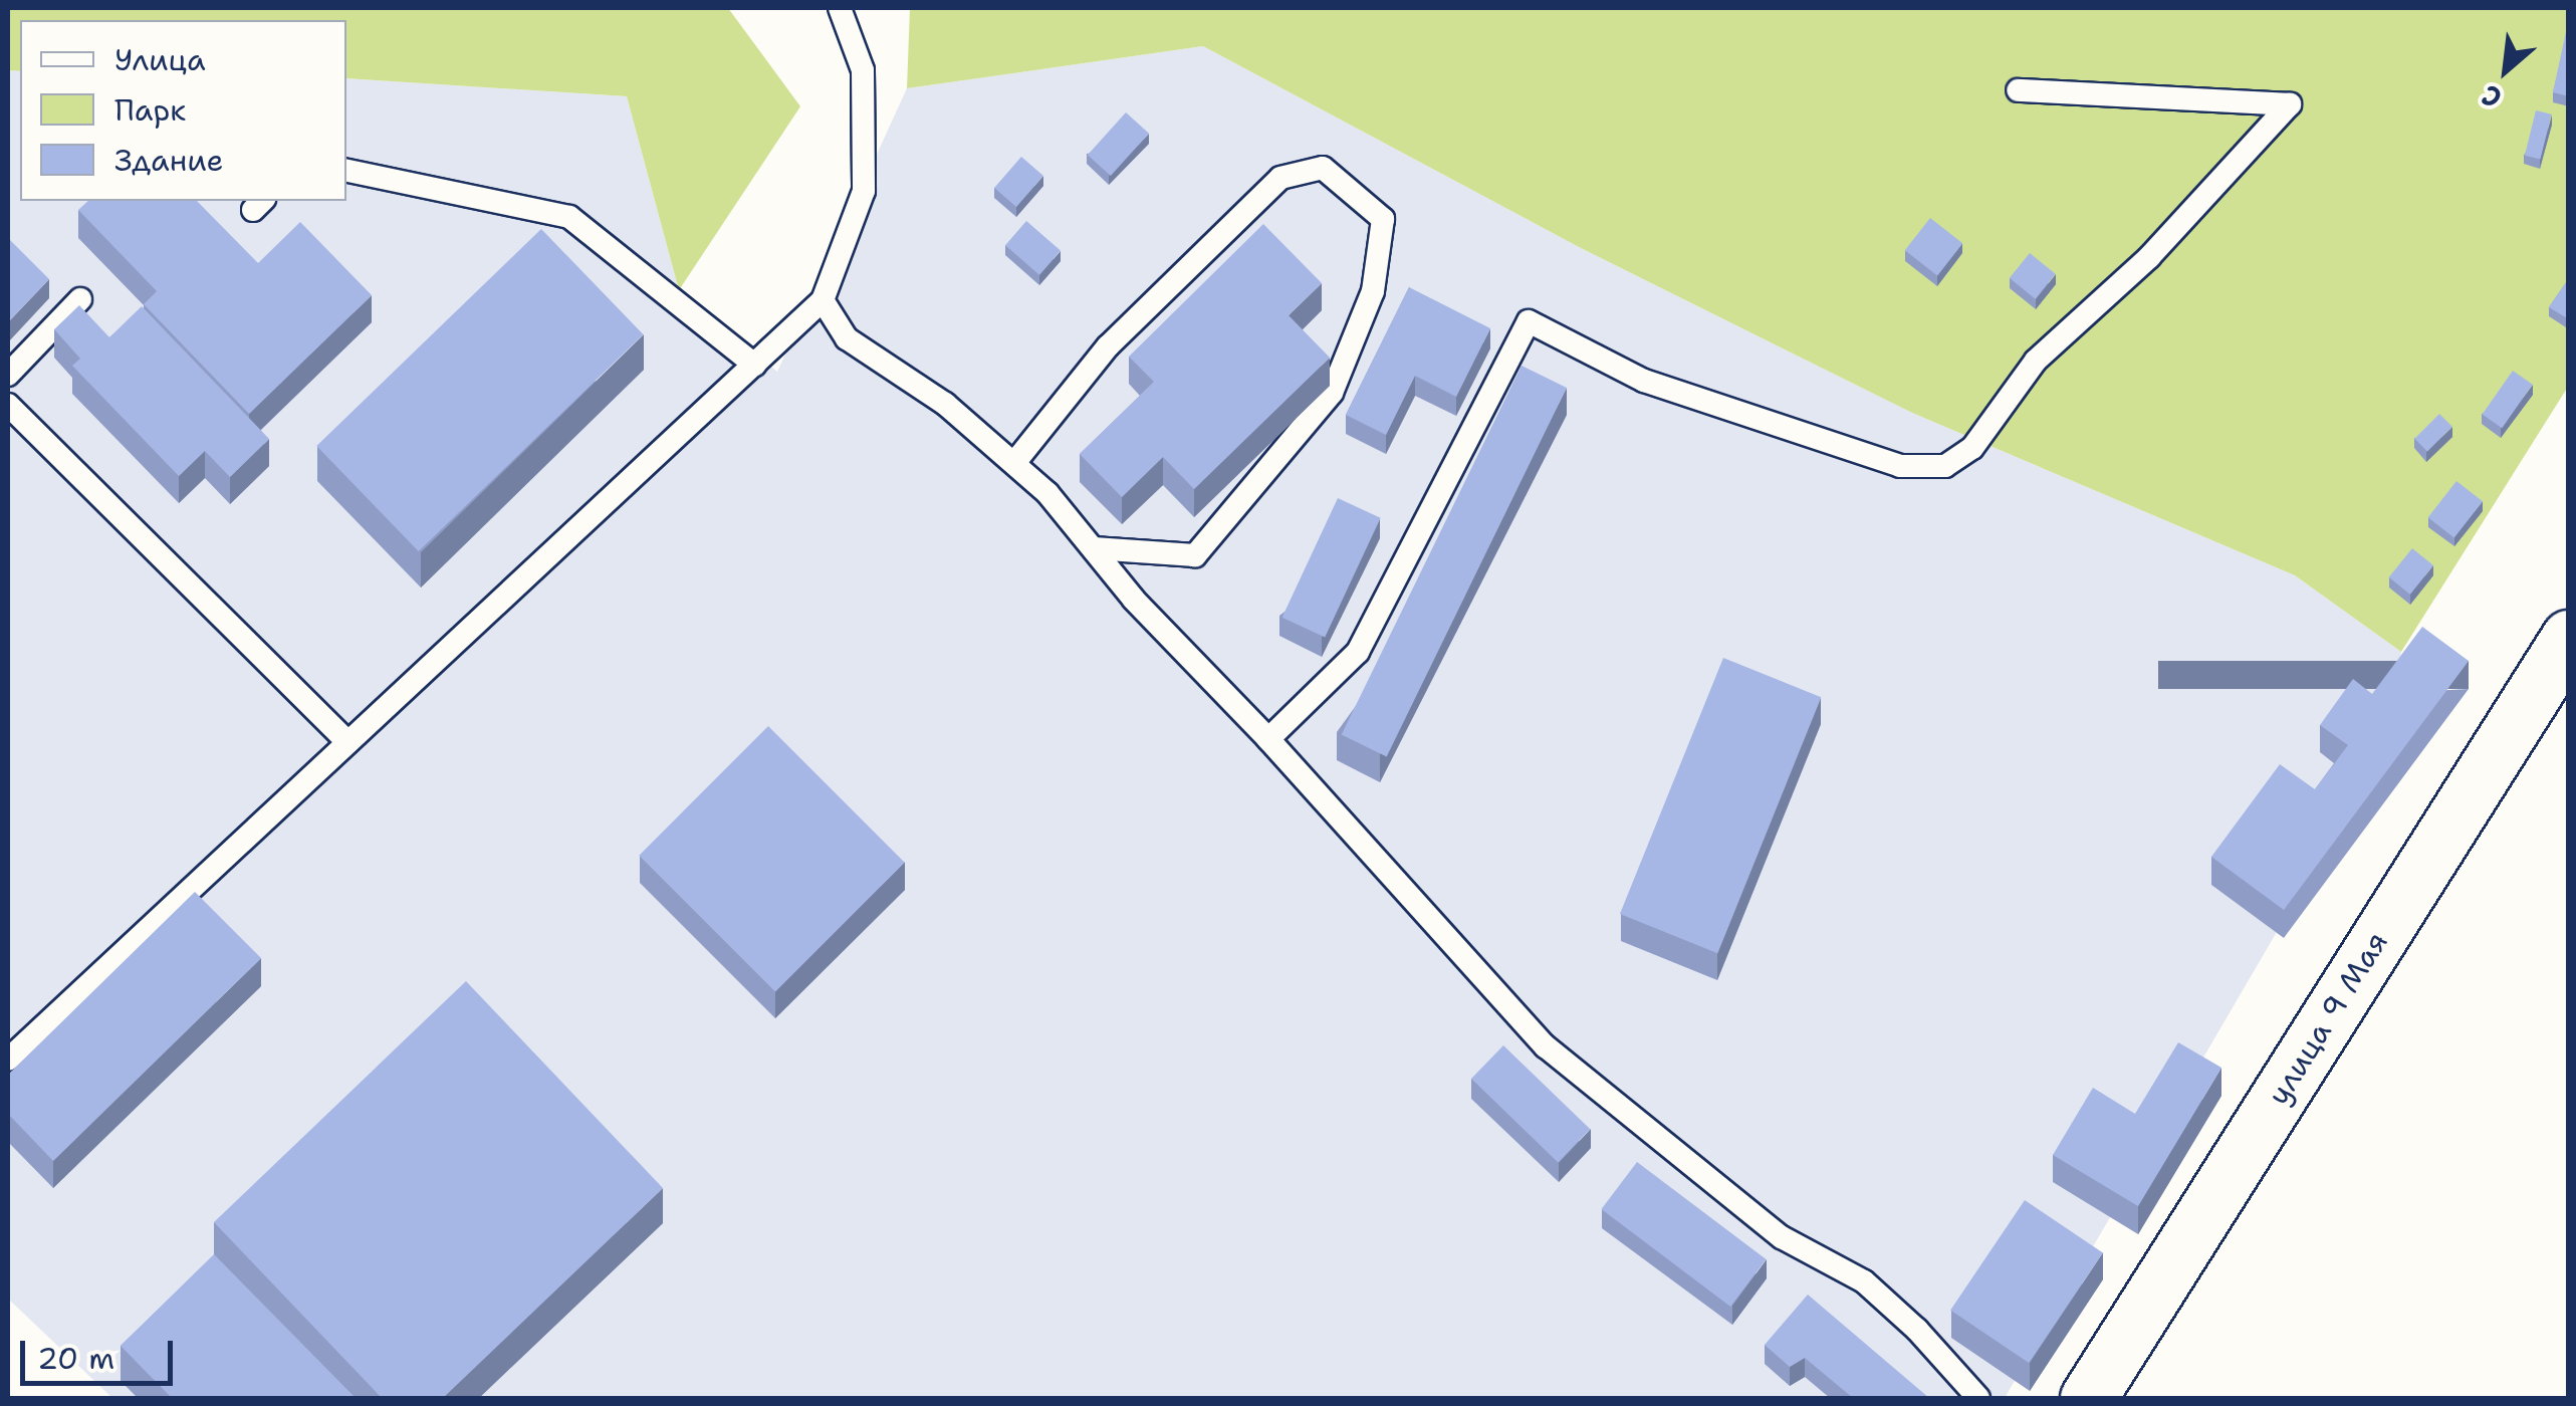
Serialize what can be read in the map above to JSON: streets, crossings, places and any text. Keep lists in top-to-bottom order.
{
  "streets": {
    "main road": ["улица 9 Мая"]
  },
  "legend": ["Улица", "Парк", "Здание"],
  "scale_bar": "20 m",
  "north": "bottom left"
}
